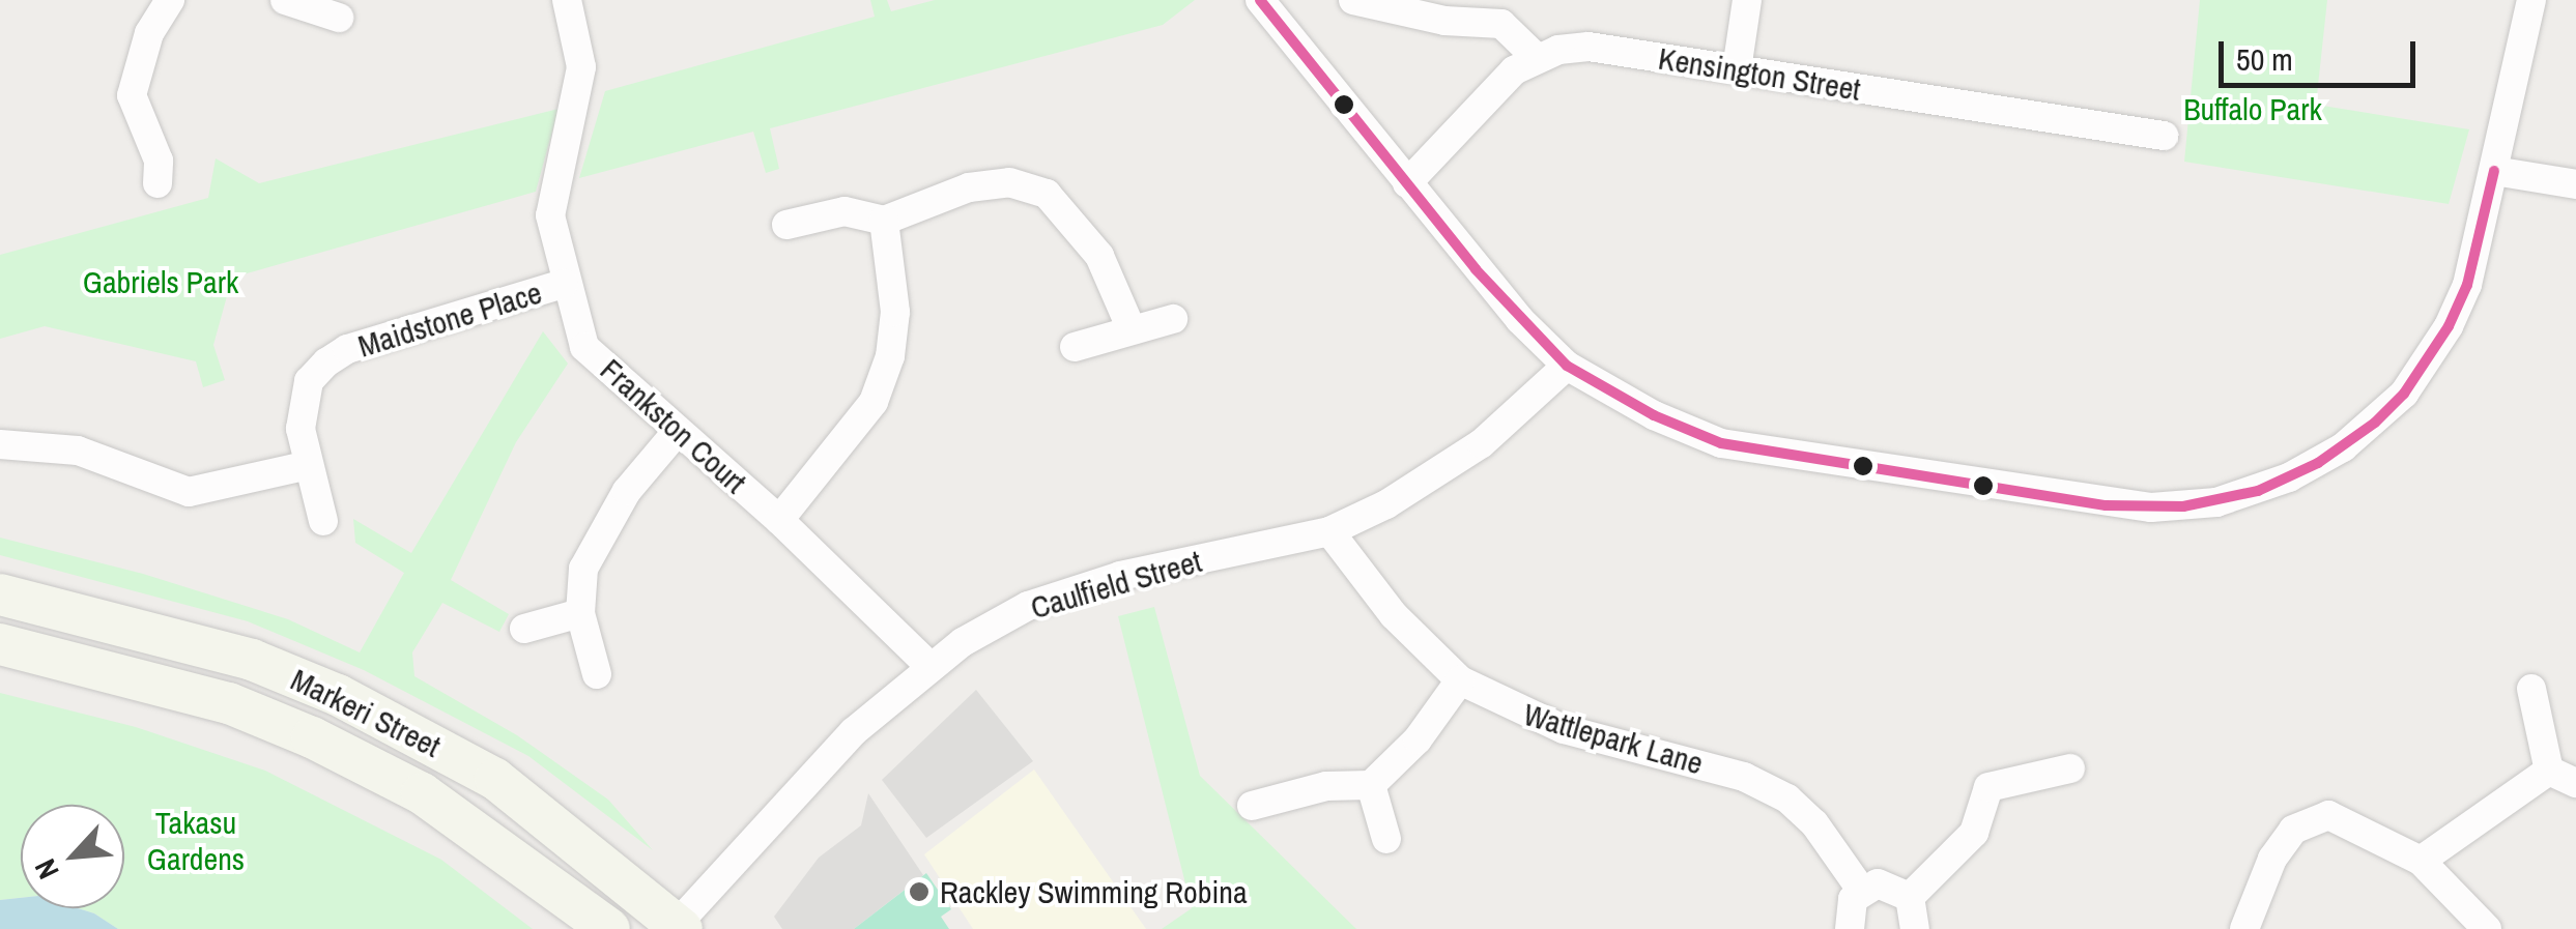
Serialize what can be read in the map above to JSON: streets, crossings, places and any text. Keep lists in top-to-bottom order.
{
  "streets": {
    "main road": ["Markeri Street"],
    "street": [
      "Kensington Street",
      "Maidstone Place",
      "Frankston Court",
      "Caulfield Street",
      "Wattlepark Lane"
    ]
  },
  "crossings": [
    ["Maidstone Place", "Frankston Court"],
    ["Frankston Court", "Caulfield Street"],
    ["Caulfield Street", "Markeri Street"],
    ["Caulfield Street", "Wattlepark Lane"]
  ],
  "parks": ["Buffalo Park", "Gabriels Park", "Takasu Gardens"],
  "places": ["Rackley Swimming Robina"],
  "scale_bar": "50 m",
  "north": "bottom left"
}
